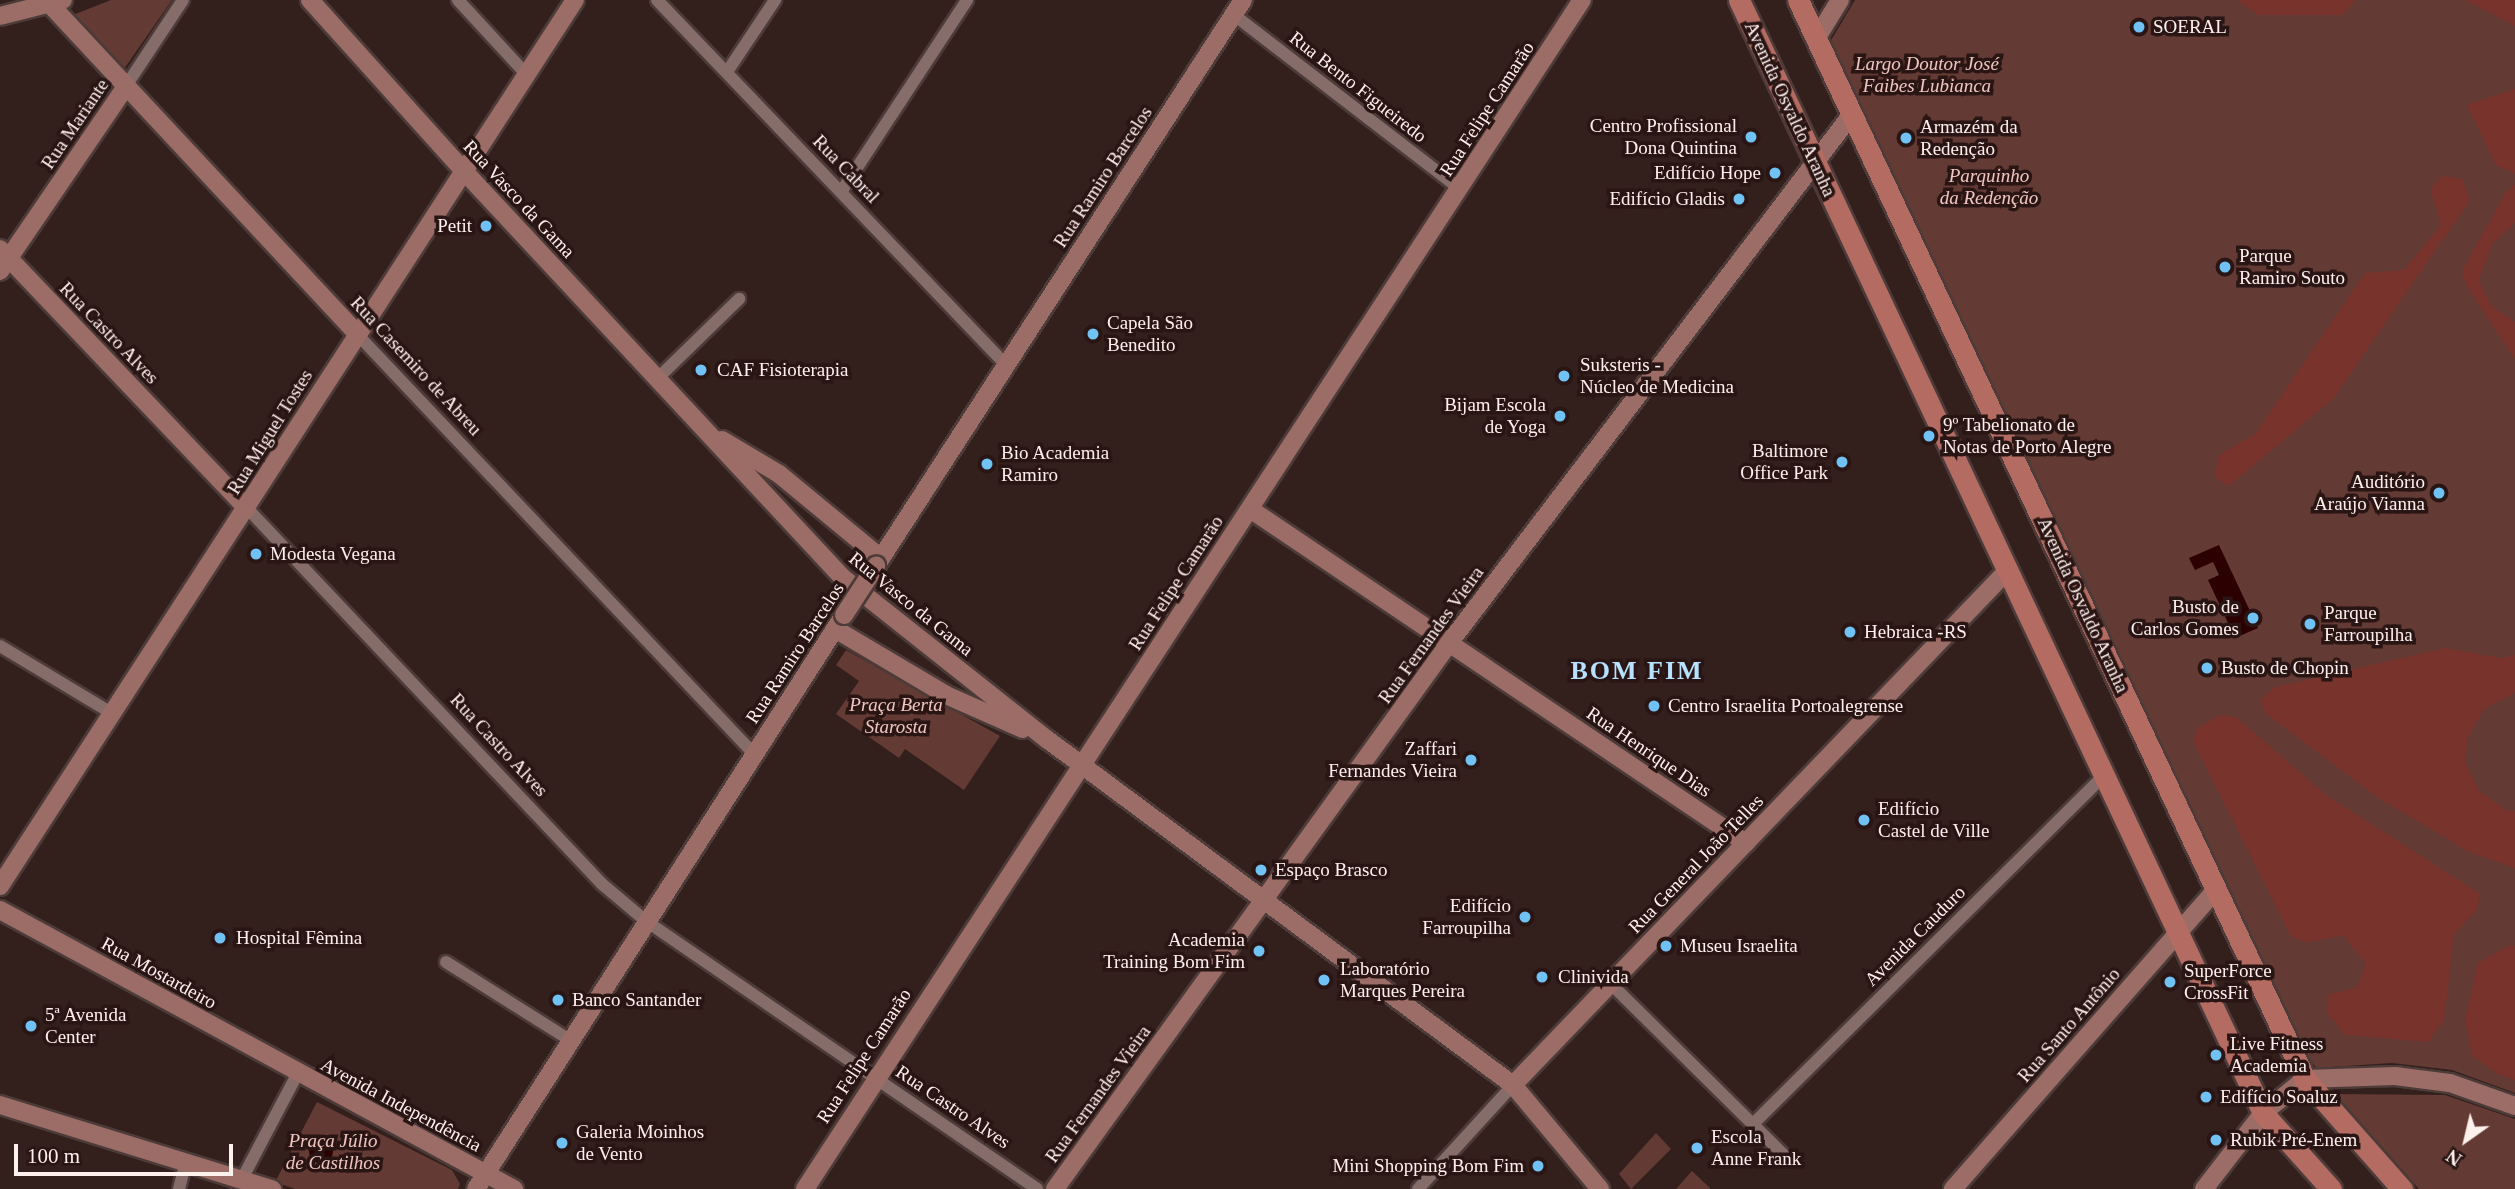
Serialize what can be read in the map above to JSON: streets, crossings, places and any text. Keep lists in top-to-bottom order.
{
  "streets": {
    "main road": ["Avenida Osvaldo Aranha"],
    "street": [
      "Rua Bento Figueiredo",
      "Rua Felipe Camarão",
      "Rua Mariante",
      "Rua Cabral",
      "Rua Ramiro Barcelos",
      "Rua Vasco da Gama",
      "Rua Castro Alves",
      "Rua Casemiro de Abreu",
      "Rua Miguel Tostes",
      "Rua Fernandes Vieira",
      "Rua Henrique Dias",
      "Rua General João Telles",
      "Avenida Cauduro",
      "Rua Mostardeiro",
      "Rua Santo Antônio",
      "Avenida Independência"
    ]
  },
  "crossings": [
    ["Rua Bento Figueiredo", "Rua Felipe Camarão"],
    ["Rua Bento Figueiredo", "Rua Ramiro Barcelos"],
    ["Rua Felipe Camarão", "Rua Vasco da Gama"],
    ["Rua Felipe Camarão", "Rua Castro Alves"],
    ["Rua Felipe Camarão", "Rua Henrique Dias"],
    ["Avenida Osvaldo Aranha", "Rua Fernandes Vieira"],
    ["Avenida Osvaldo Aranha", "Rua General João Telles"],
    ["Avenida Osvaldo Aranha", "Avenida Cauduro"],
    ["Avenida Osvaldo Aranha", "Rua Santo Antônio"],
    ["Rua Mariante", "Rua Castro Alves"],
    ["Rua Mariante", "Rua Casemiro de Abreu"],
    ["Rua Cabral", "Rua Ramiro Barcelos"],
    ["Rua Ramiro Barcelos", "Rua Castro Alves"],
    ["Rua Ramiro Barcelos", "Rua Casemiro de Abreu"],
    ["Rua Ramiro Barcelos", "Avenida Independência"],
    ["Rua Vasco da Gama", "Rua Miguel Tostes"],
    ["Rua Vasco da Gama", "Rua Fernandes Vieira"],
    ["Rua Vasco da Gama", "Rua General João Telles"],
    ["Rua Castro Alves", "Rua Miguel Tostes"],
    ["Rua Casemiro de Abreu", "Rua Miguel Tostes"],
    ["Rua Fernandes Vieira", "Rua Henrique Dias"],
    ["Rua Henrique Dias", "Rua General João Telles"],
    ["Rua Mostardeiro", "Avenida Independência"]
  ],
  "districts": ["BOM FIM"],
  "parks": [
    "Largo Doutor José Faibes Lubianca",
    "Parquinho da Redenção",
    "Praça Berta Starosta",
    "Praça Júlio de Castilhos"
  ],
  "places": [
    "SOERAL",
    "Centro Profissional Dona Quintina",
    "Armazém da Redenção",
    "Edifício Hope",
    "Edifício Gladis",
    "Petit",
    "Parque Ramiro Souto",
    "Capela São Benedito",
    "CAF Fisioterapia",
    "Suksteris - Núcleo de Medicina",
    "Bijam Escola de Yoga",
    "9º Tabelionato de Notas de Porto Alegre",
    "Baltimore Office Park",
    "Bio Academia Ramiro",
    "Auditório Araújo Vianna",
    "Modesta Vegana",
    "Busto de Carlos Gomes",
    "Parque Farroupilha",
    "Hebraica -RS",
    "Busto de Chopin",
    "Centro Israelita Portoalegrense",
    "Zaffari Fernandes Vieira",
    "Edifício Castel de Ville",
    "Espaço Brasco",
    "Edifício Farroupilha",
    "Hospital Fêmina",
    "Museu Israelita",
    "Academia Training Bom Fim",
    "Clinivida",
    "Laboratório Marques Pereira",
    "SuperForce CrossFit",
    "Banco Santander",
    "5ª Avenida Center",
    "Live Fitness Academia",
    "Edifício Soaluz",
    "Rubik Pré-Enem",
    "Galeria Moinhos de Vento",
    "Escola Anne Frank",
    "Mini Shopping Bom Fim"
  ],
  "scale_bar": "100 m",
  "north": "bottom left"
}
